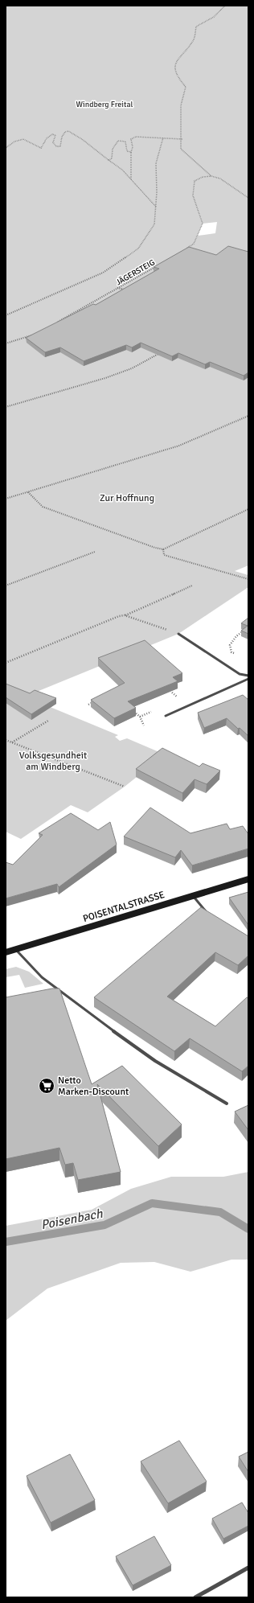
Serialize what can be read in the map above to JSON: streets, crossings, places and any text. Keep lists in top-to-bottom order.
{
  "streets": {
    "main road": ["POISENTALSTRASSE"],
    "path": ["JÄGERSTEIG"]
  },
  "water": ["Poisenbach"],
  "parks": ["Windberg Freital", "Zur Hoffnung", "Volksgesundheit am Windberg"],
  "places": {
    "supermarket": ["Netto Marken-Discount"]
  }
}
